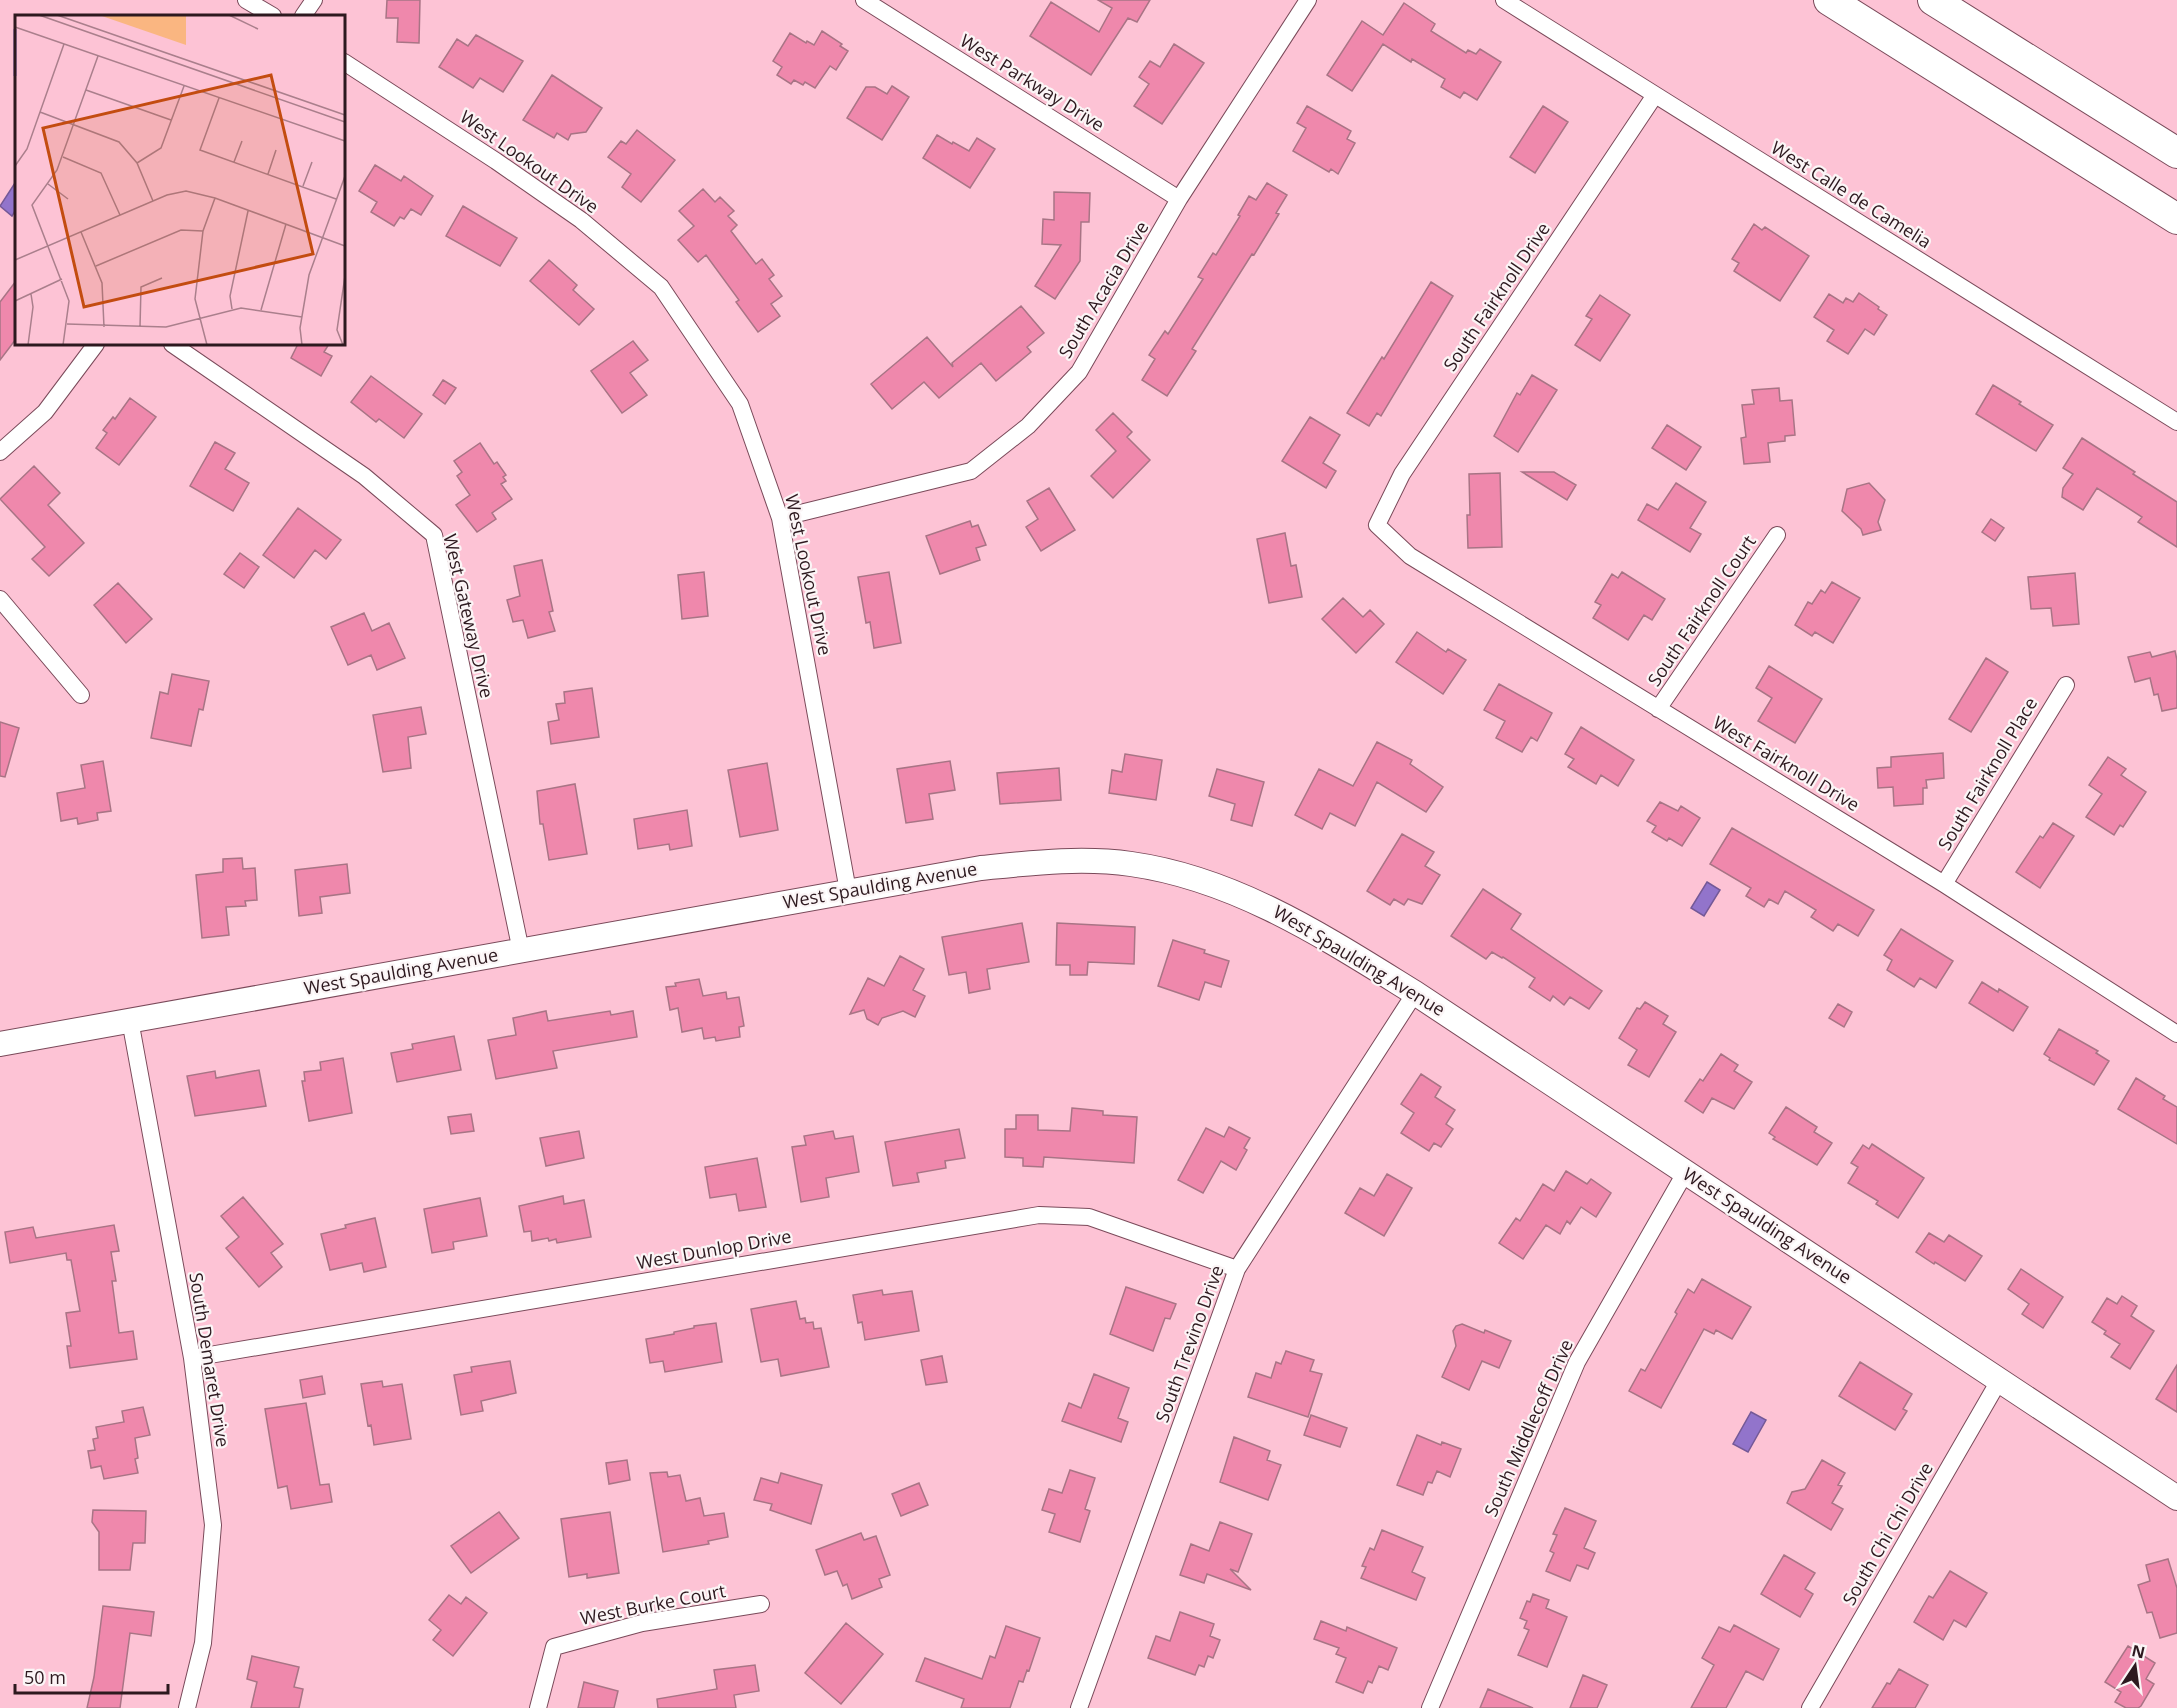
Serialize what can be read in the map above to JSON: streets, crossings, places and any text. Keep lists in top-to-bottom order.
{
  "streets": {
    "street": [
      "West Parkway Drive",
      "West Lookout Drive",
      "West Calle de Camelia",
      "South Acacia Drive",
      "South Fairknoll Drive",
      "South Fairknoll Court",
      "West Gateway Drive",
      "West Fairknoll Drive",
      "South Fairknoll Place",
      "West Spaulding Avenue",
      "West Dunlop Drive",
      "South Trevino Drive",
      "South Demaret Drive",
      "South Middlecoff Drive",
      "South Chi Chi Drive",
      "West Burke Court"
    ]
  },
  "crossings": [
    ["West Parkway Drive", "South Acacia Drive"],
    ["West Lookout Drive", "South Acacia Drive"],
    ["West Lookout Drive", "West Spaulding Avenue"],
    ["West Calle de Camelia", "South Fairknoll Drive"],
    ["South Fairknoll Drive", "West Fairknoll Drive"],
    ["South Fairknoll Court", "West Fairknoll Drive"],
    ["West Gateway Drive", "West Spaulding Avenue"],
    ["West Fairknoll Drive", "South Fairknoll Place"],
    ["West Spaulding Avenue", "South Trevino Drive"],
    ["West Spaulding Avenue", "South Demaret Drive"],
    ["West Spaulding Avenue", "South Middlecoff Drive"],
    ["West Spaulding Avenue", "South Chi Chi Drive"],
    ["West Dunlop Drive", "South Trevino Drive"],
    ["West Dunlop Drive", "South Demaret Drive"]
  ],
  "scale_bar": "50 m",
  "north": "top"
}
